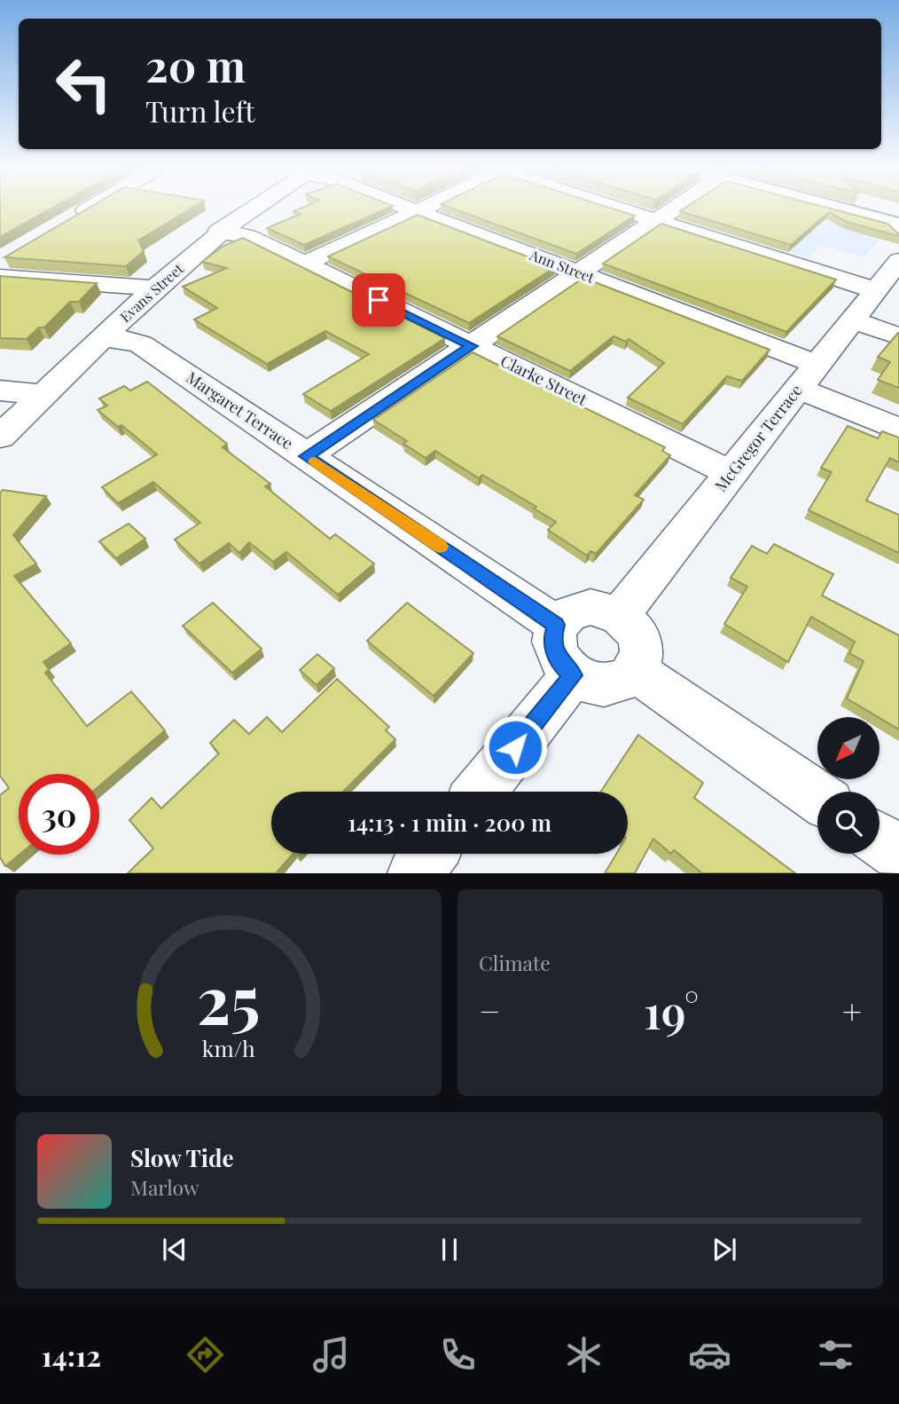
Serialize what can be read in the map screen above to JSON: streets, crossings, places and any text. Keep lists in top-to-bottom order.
{
  "streets": {
    "street": [
      "Ann Street",
      "Evans Street",
      "Clarke Street",
      "Margaret Terrace",
      "McGregor Terrace"
    ]
  },
  "crossings": [
    ["Ann Street", "McGregor Terrace"],
    ["Evans Street", "Clarke Street"],
    ["Evans Street", "Margaret Terrace"],
    ["Clarke Street", "McGregor Terrace"],
    ["Margaret Terrace", "McGregor Terrace"]
  ],
  "north": "bottom left",
  "page": {
    "turn": ["20 m", "Turn left"],
    "limit": "30",
    "trip": "14:13 · 1 min · 200 m",
    "tile": "Climate",
    "heat": ["−", "19°", "+"],
    "song": ["Slow Tide", "Marlow"],
    "tabs": "14:12",
    "gauge": ["25", "km/h"]
  }
}
